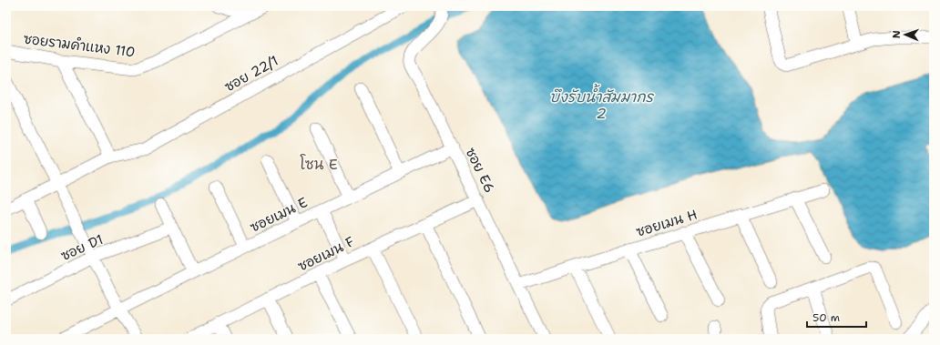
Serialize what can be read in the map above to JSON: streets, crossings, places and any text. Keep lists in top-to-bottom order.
{
  "streets": {
    "street": [
      "ซอยรามคำแหง 110",
      "ซอย 22/1",
      "ซอย E6",
      "ซอยเมน E",
      "ซอยเมน H",
      "ซอย D1",
      "ซอยเมน F"
    ]
  },
  "crossings": [
    ["ซอย E6", "ซอยเมน E"],
    ["ซอย E6", "ซอยเมน H"],
    ["ซอย E6", "ซอยเมน F"]
  ],
  "districts": ["โซน E"],
  "water": ["บึงรับน้ำสัมมากร 2"],
  "scale_bar": "50 m",
  "north": "left"
}
